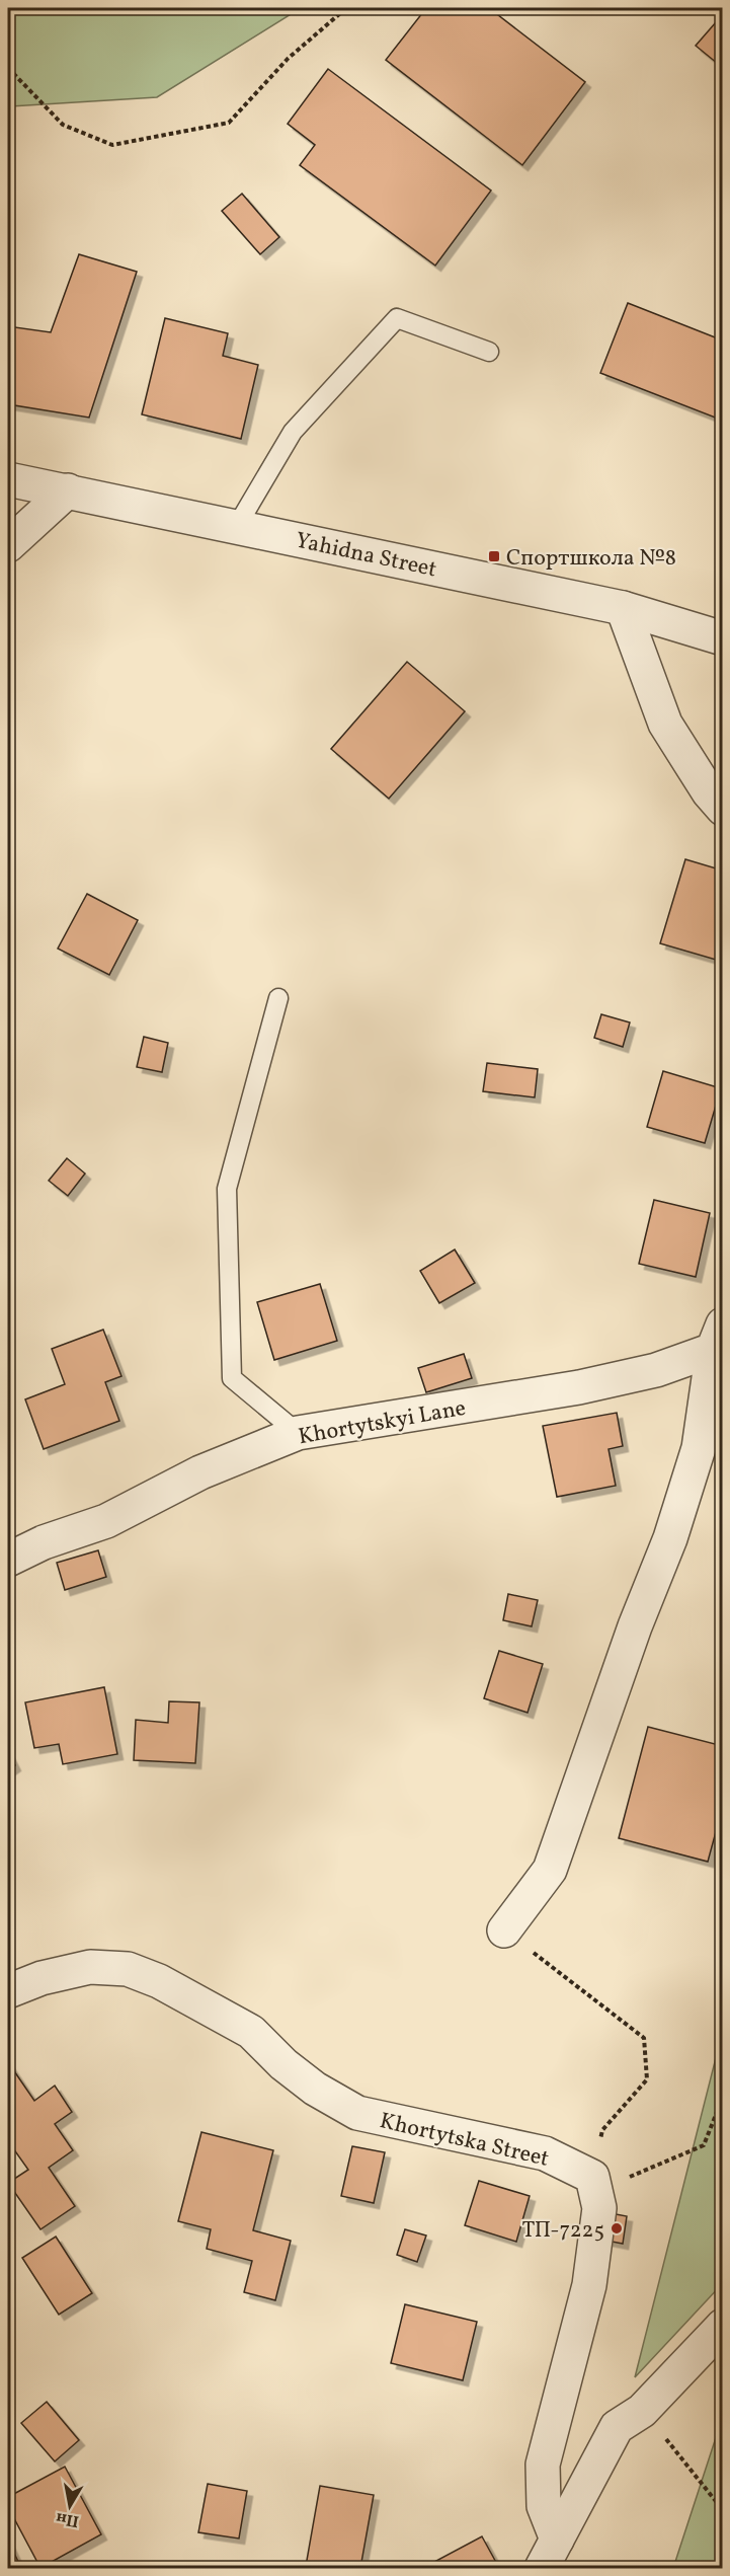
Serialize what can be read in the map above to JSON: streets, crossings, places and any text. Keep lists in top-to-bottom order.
{
  "streets": {
    "street": ["Yahidna Street", "Khortytskyi Lane", "Khortytska Street"]
  },
  "places": {
    "transit": ["Спортшкола №8"],
    "other": ["ТП-7225"]
  },
  "north": "bottom"
}
